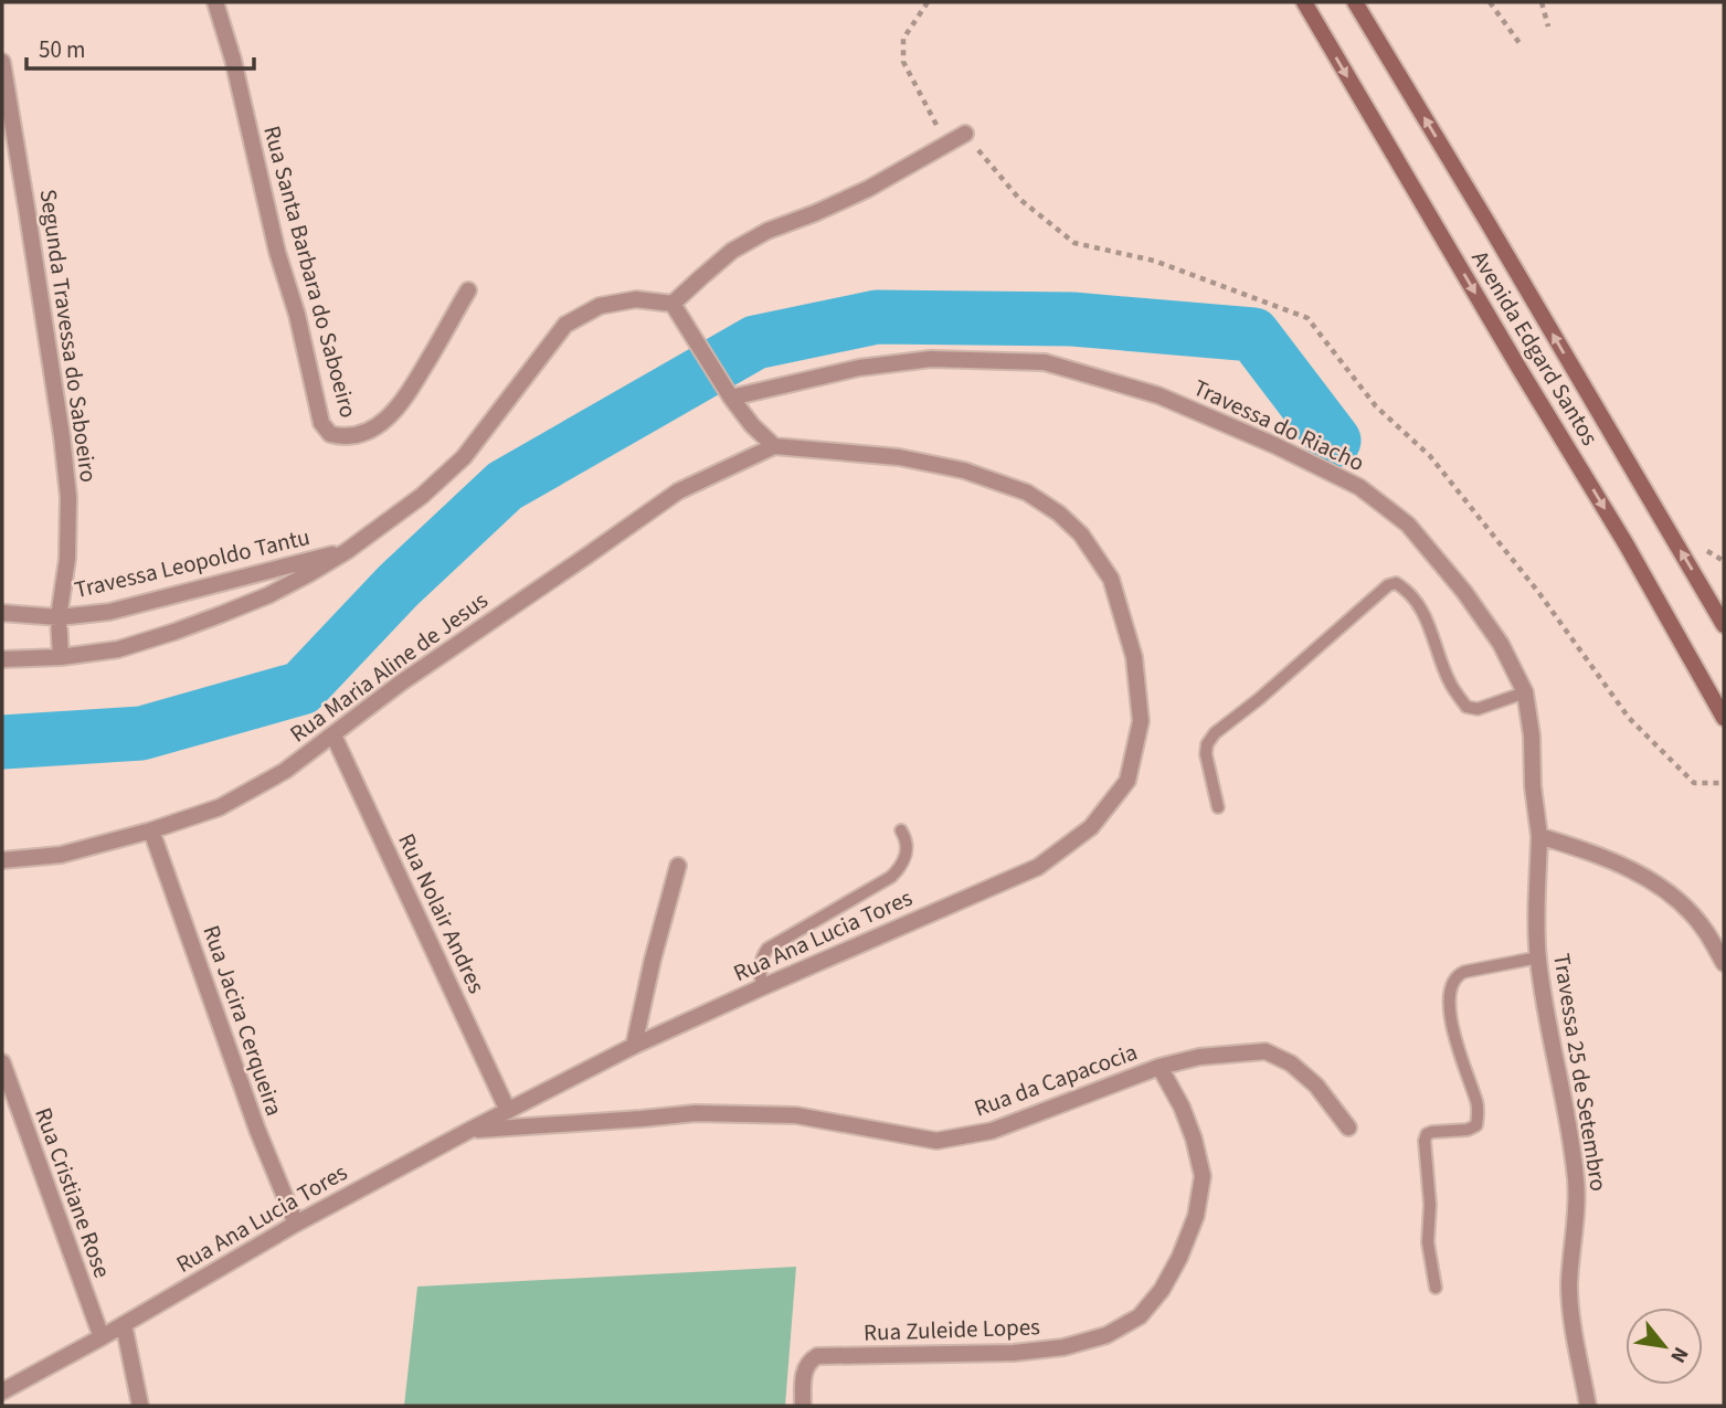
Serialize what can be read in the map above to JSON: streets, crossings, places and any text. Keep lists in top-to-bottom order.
{
  "streets": {
    "main road": ["Avenida Edgard Santos"],
    "street": [
      "Rua Santa Barbara do Saboeiro",
      "Segunda Travessa do Saboeiro",
      "Travessa do Riacho",
      "Travessa Leopoldo Tantu",
      "Rua Maria Aline de Jesus",
      "Rua Nolair Andres",
      "Rua Ana Lucia Tores",
      "Rua Jacira Cerqueira",
      "Travessa 25 de Setembro",
      "Rua da Capacocia",
      "Rua Cristiane Rose",
      "Rua Zuleide Lopes"
    ]
  },
  "crossings": [
    ["Segunda Travessa do Saboeiro", "Travessa Leopoldo Tantu"],
    ["Travessa do Riacho", "Travessa 25 de Setembro"],
    ["Rua Maria Aline de Jesus", "Rua Nolair Andres"],
    ["Rua Maria Aline de Jesus", "Rua Ana Lucia Tores"],
    ["Rua Maria Aline de Jesus", "Rua Jacira Cerqueira"],
    ["Rua Nolair Andres", "Rua Ana Lucia Tores"],
    ["Rua Ana Lucia Tores", "Rua Jacira Cerqueira"],
    ["Rua Ana Lucia Tores", "Rua da Capacocia"],
    ["Rua Ana Lucia Tores", "Rua Cristiane Rose"],
    ["Rua da Capacocia", "Rua Zuleide Lopes"]
  ],
  "scale_bar": "50 m",
  "north": "bottom right"
}
